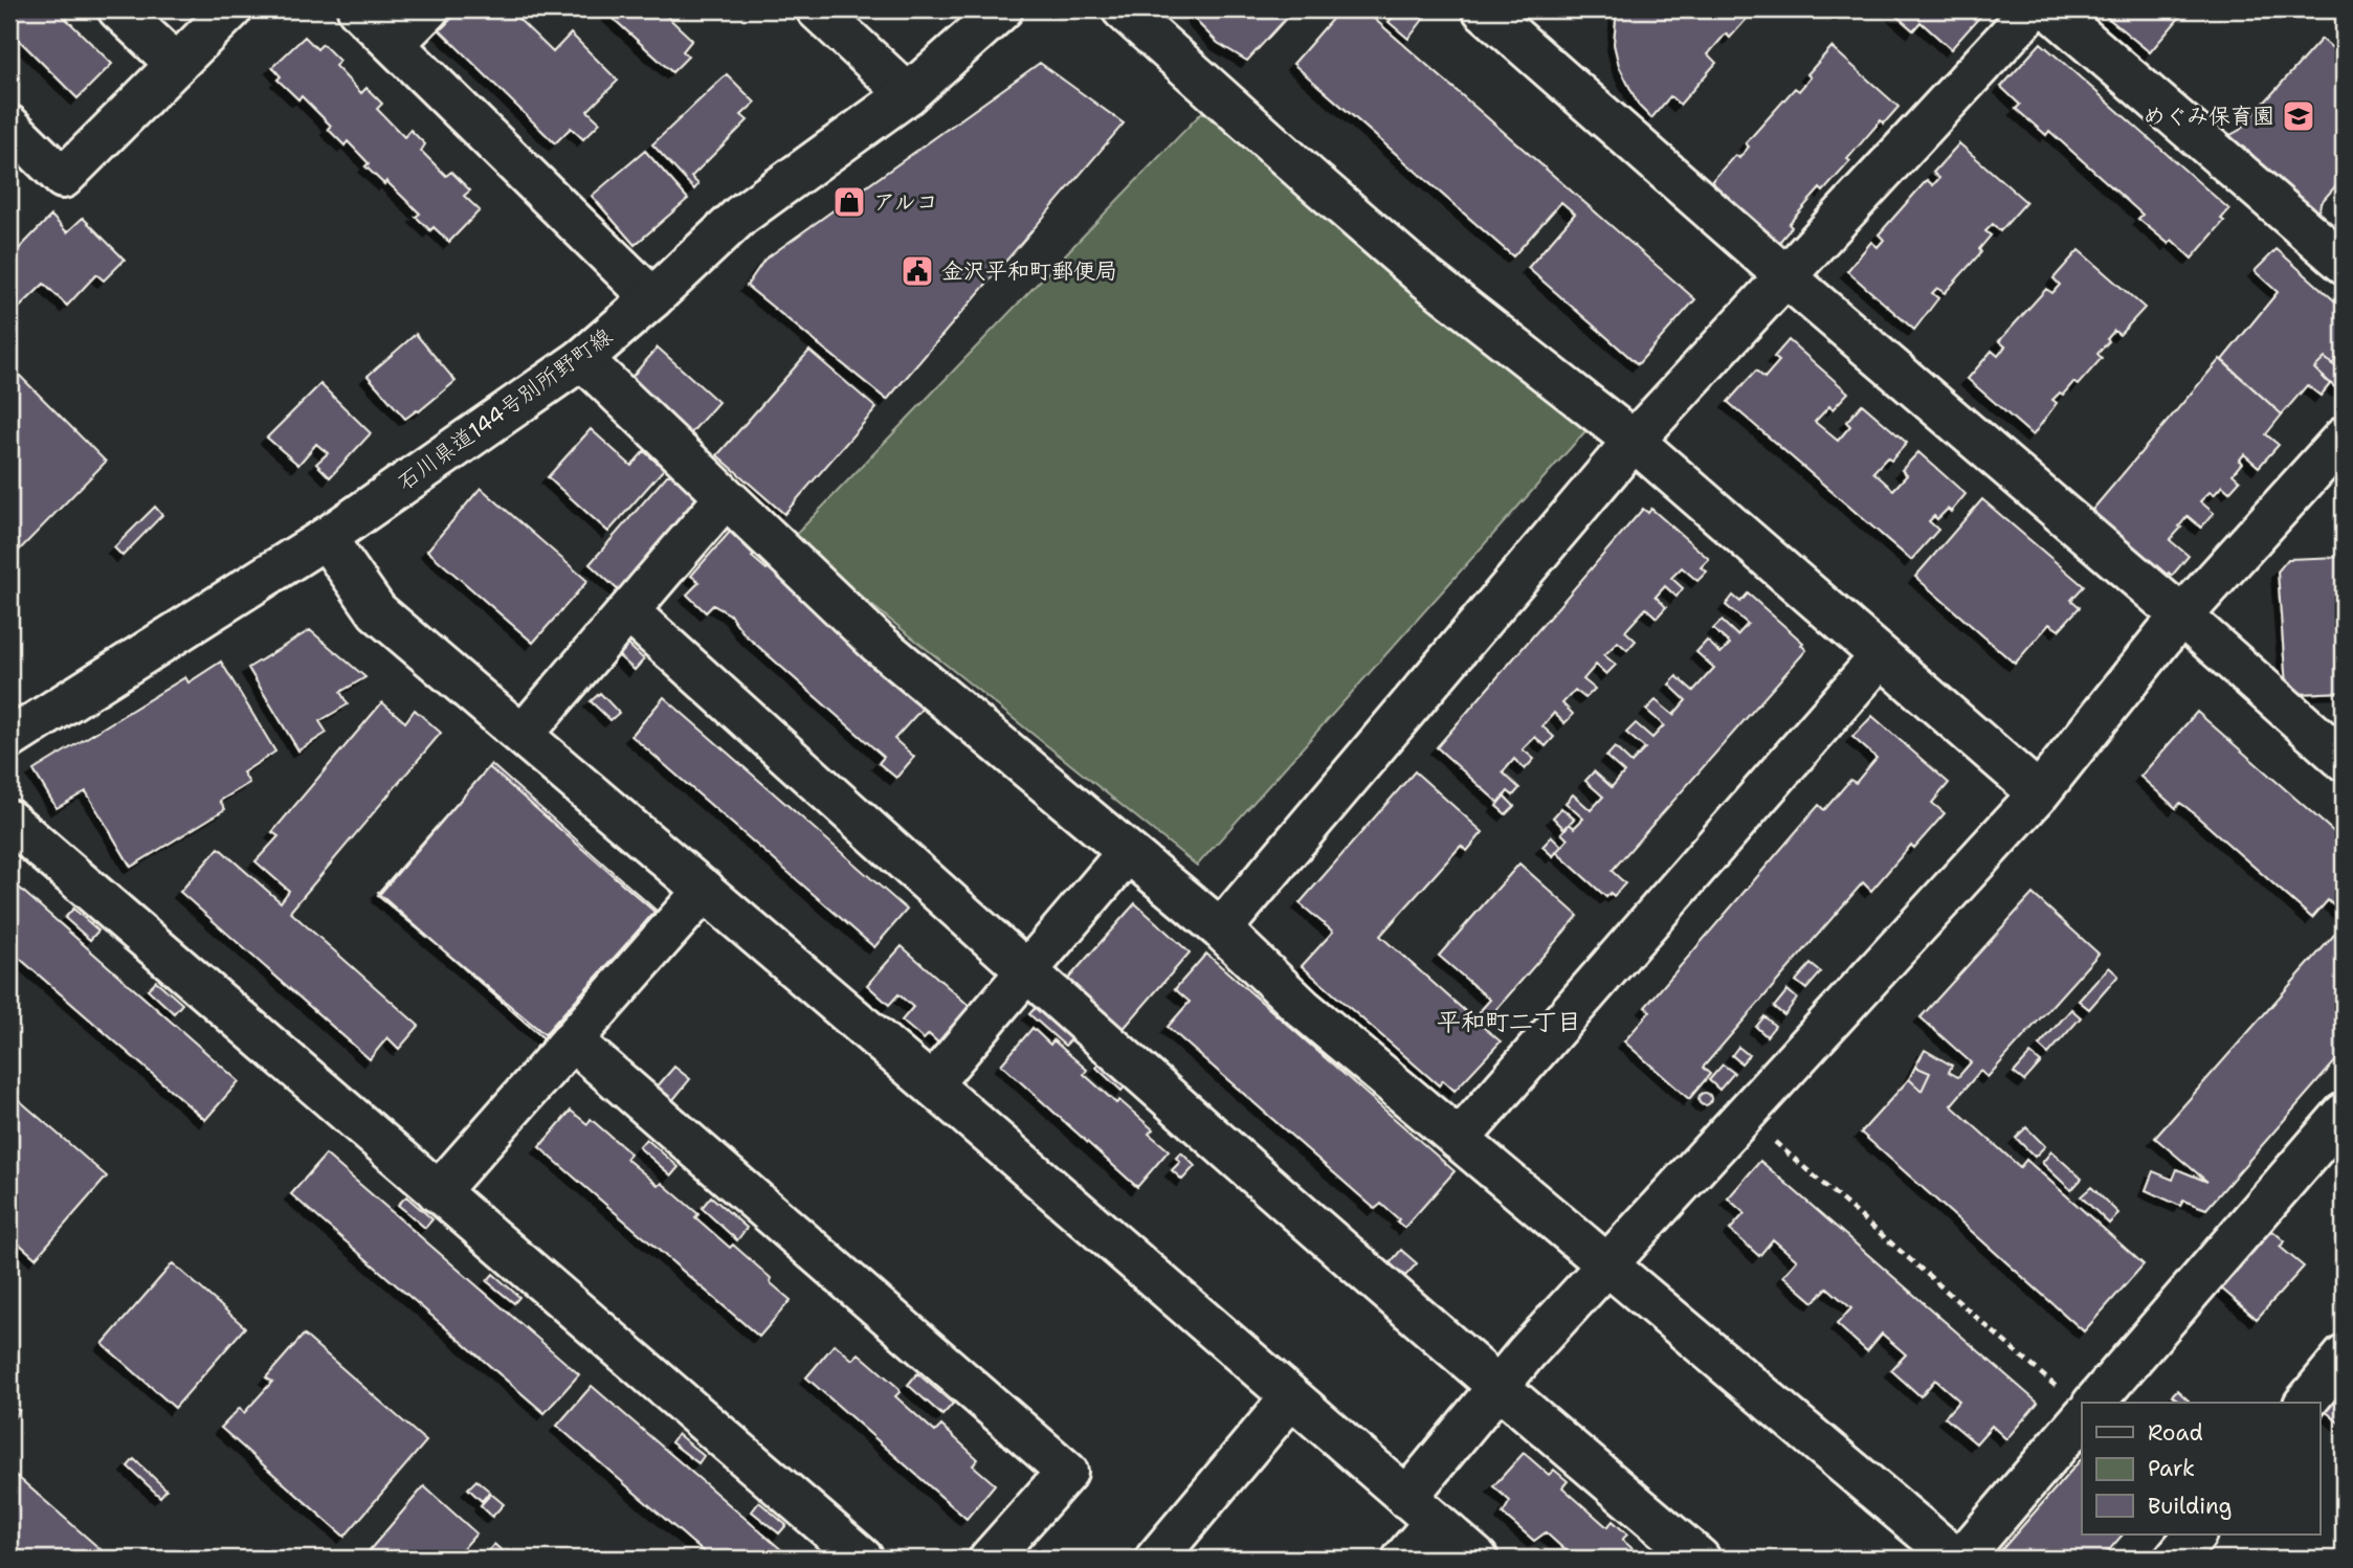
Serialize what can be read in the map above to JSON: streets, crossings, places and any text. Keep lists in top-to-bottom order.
{
  "streets": {
    "street": ["石川県道144号別所野町線"]
  },
  "districts": ["平和町二丁目"],
  "places": {
    "school or university": ["めぐみ保育園"],
    "shop": ["アルコ"],
    "public building": ["金沢平和町郵便局"]
  },
  "legend": ["Road", "Park", "Building"]
}
